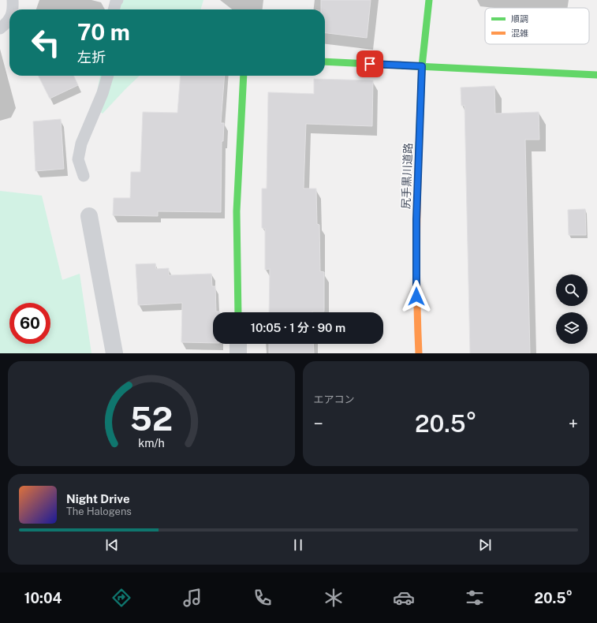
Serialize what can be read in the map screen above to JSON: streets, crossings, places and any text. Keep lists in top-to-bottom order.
{
  "streets": {
    "street": ["尻手黒川道路"]
  },
  "legend": ["順調", "混雑"],
  "page": {
    "turn": ["70 m", "左折"],
    "limit": "60",
    "trip": "10:05 · 1 分 · 90 m",
    "tile": "エアコン",
    "heat": ["−", "20.5°", "+"],
    "song": ["Night Drive", "The Halogens"],
    "tabs": ["10:04", "20.5°"],
    "gauge": ["52", "km/h"]
  }
}
